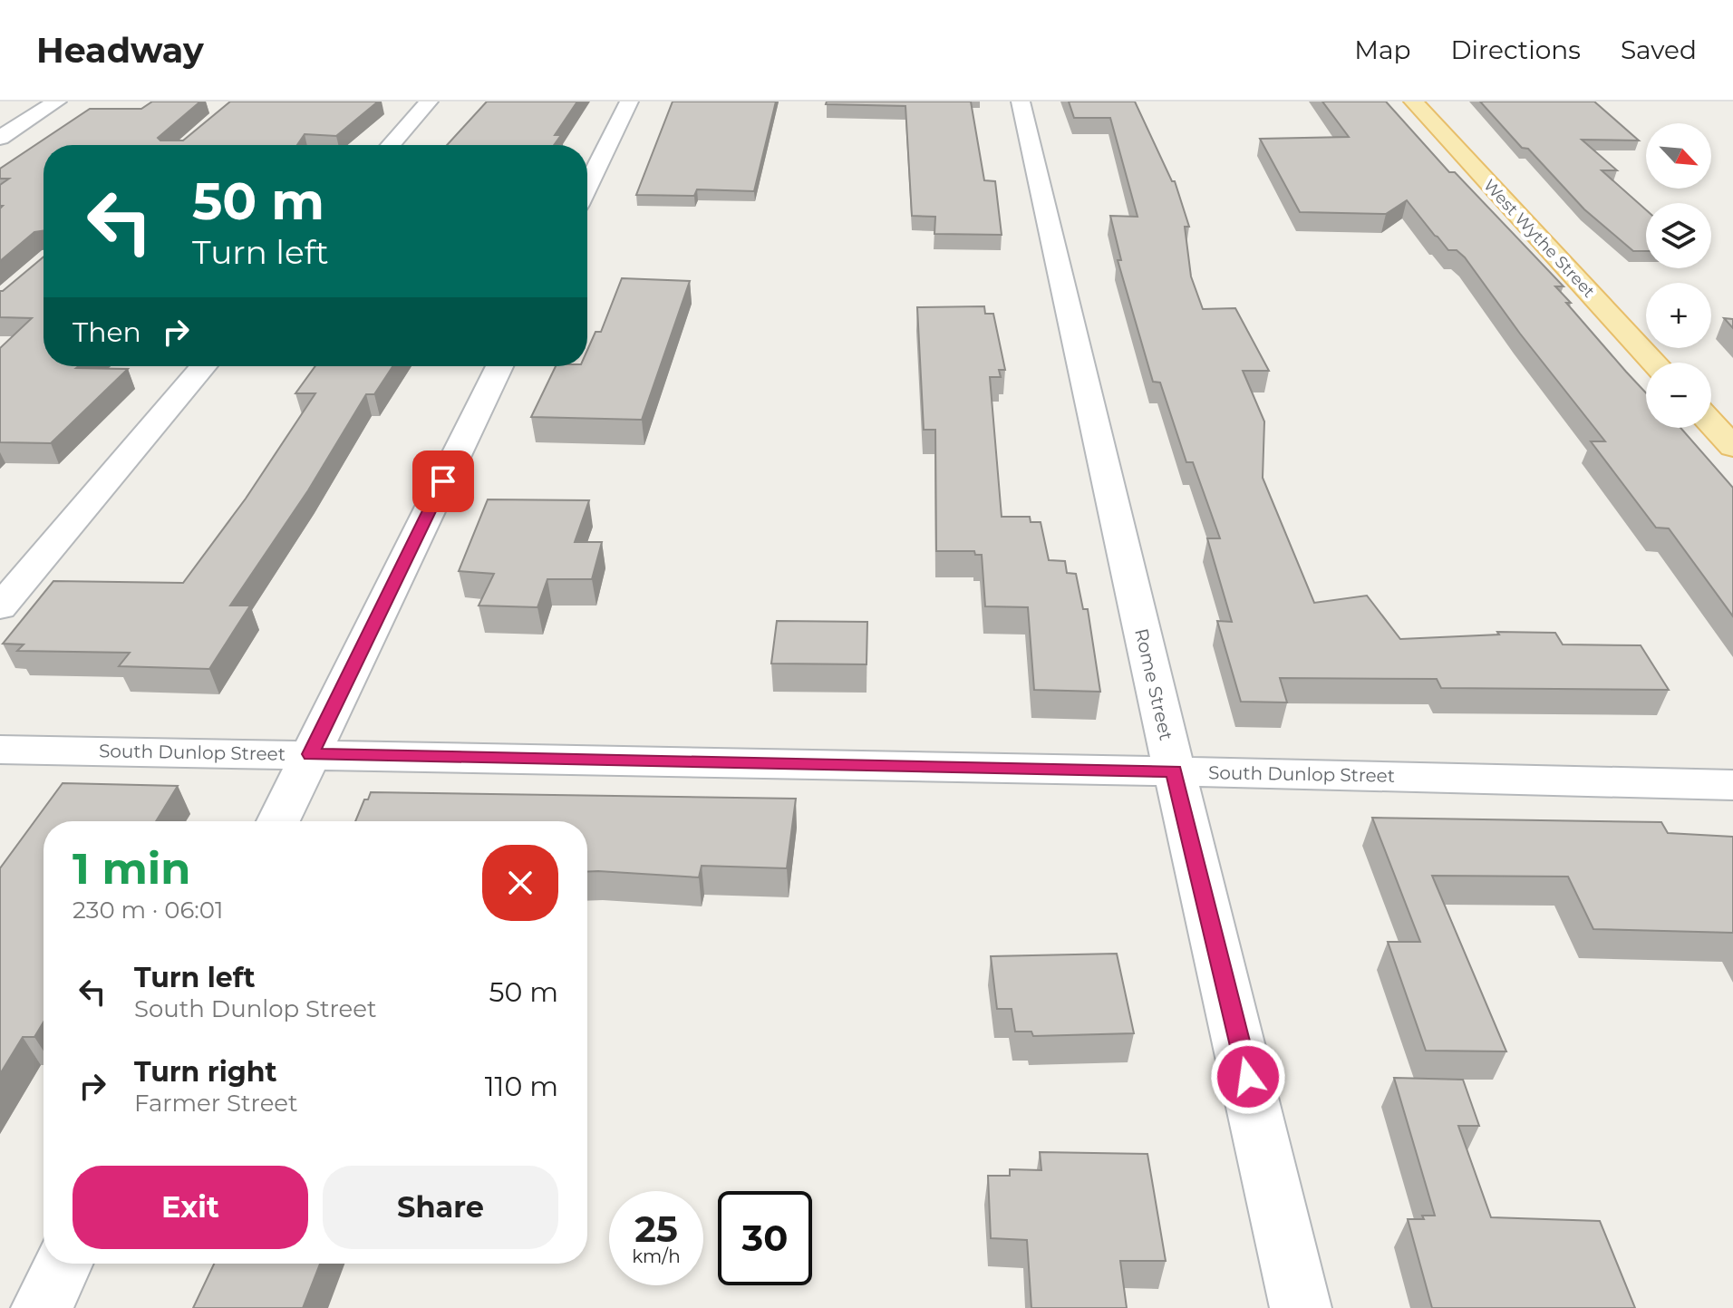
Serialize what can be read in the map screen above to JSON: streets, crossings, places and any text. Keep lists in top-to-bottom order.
{
  "streets": {
    "main road": ["West Wythe Street"],
    "street": ["Rome Street", "South Dunlop Street"]
  },
  "crossings": [
    ["Rome Street", "South Dunlop Street"]
  ],
  "north": "bottom right",
  "page": {
    "header": "Headway",
    "nav": ["Map", "Directions", "Saved"],
    "map_buttons": ["+", "−"],
    "turn": ["50 m", "Turn left"],
    "then": "Then",
    "heading": ["1 min", "230 m · 06:01"],
    "list": [
      {
        "name": "Turn left",
        "note": "South Dunlop Street",
        "value": "50 m"
      },
      {
        "name": "Turn right",
        "note": "Farmer Street",
        "value": "110 m"
      }
    ],
    "buttons": ["Exit", "Share"],
    "speed": "25 km/h",
    "limit": "30"
  }
}
